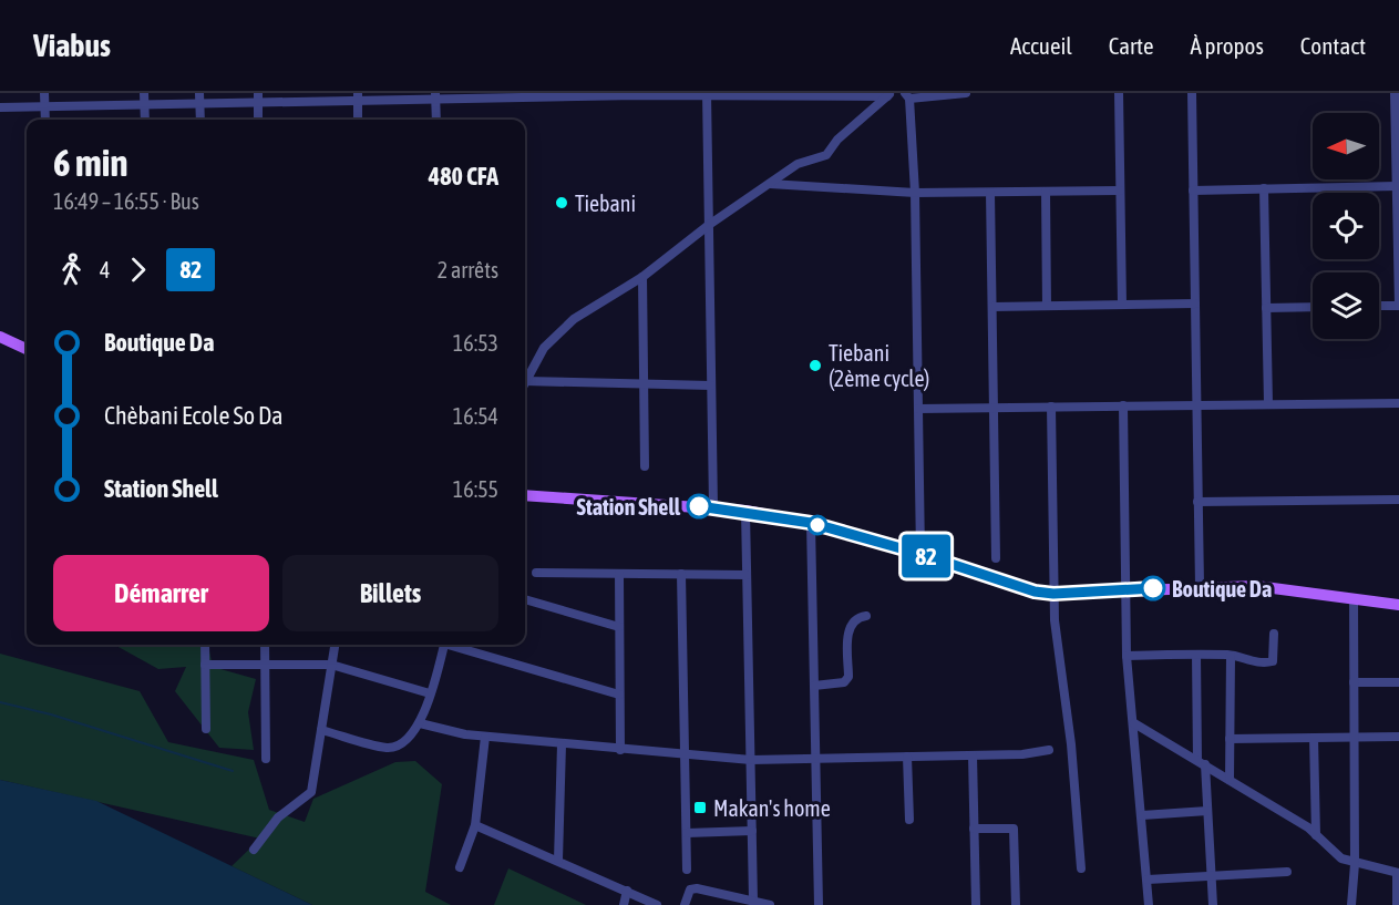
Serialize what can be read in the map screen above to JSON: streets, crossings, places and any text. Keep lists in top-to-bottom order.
{
  "places": {
    "other": [
      "Tiebani",
      "Tiebani (2ème cycle)",
      "Station Shell",
      "Boutique Da"
    ],
    "transit": ["Makan's home"]
  },
  "lines": ["bus line 82"],
  "north": "left",
  "page": {
    "header": "Viabus",
    "nav": [
      "Accueil",
      "Carte",
      "À propos",
      "Contact"
    ],
    "on_map": "82",
    "heading": ["6 min", "16:49 – 16:55 · Bus", "480 CFA"],
    "legs": ["4", "82", "2 arrêts"],
    "list": [
      {
        "name": "Boutique Da",
        "value": "16:53"
      },
      {
        "name": "Chèbani Ecole So Da",
        "value": "16:54"
      },
      {
        "name": "Station Shell",
        "value": "16:55"
      }
    ],
    "buttons": ["Démarrer", "Billets"]
  }
}
